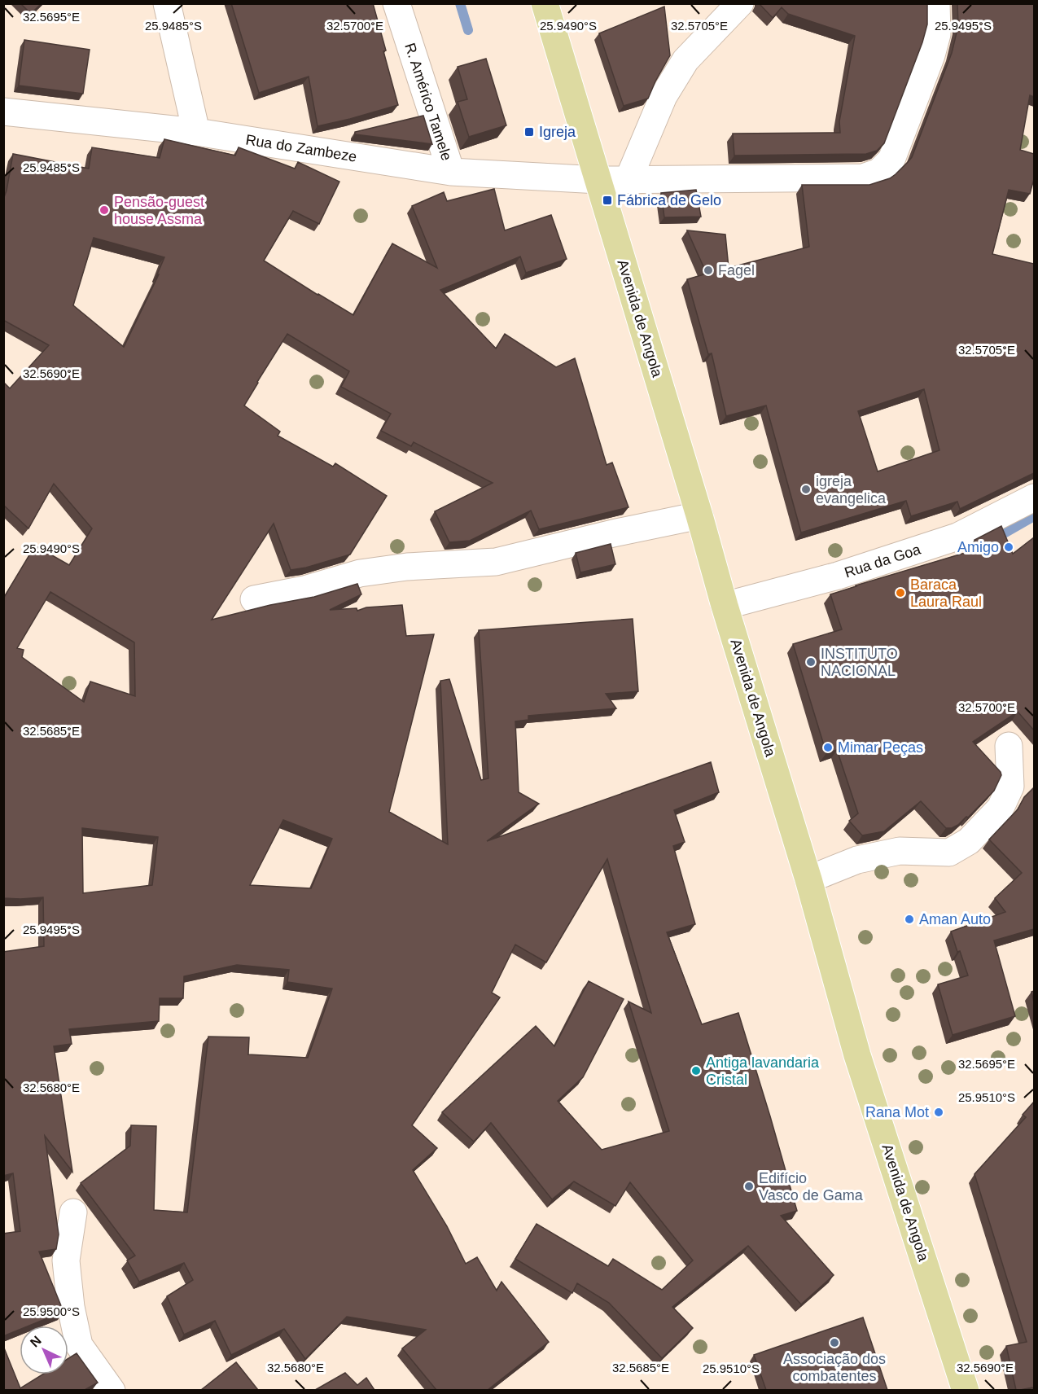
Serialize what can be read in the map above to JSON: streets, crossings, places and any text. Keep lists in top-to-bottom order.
{
  "streets": {
    "main road": ["Avenida de Angola"],
    "street": ["R. Américo Tamele", "Rua do Zambeze", "Rua da Goa"]
  },
  "crossings": [
    ["R. Américo Tamele", "Rua do Zambeze"],
    ["Rua do Zambeze", "Avenida de Angola"],
    ["Avenida de Angola", "Rua da Goa"]
  ],
  "places": {
    "transit": ["Igreja", "Fábrica de Gelo"],
    "other": [
      "Pensão-guest house Assma",
      "Fagel",
      "igreja evangelica",
      "Amigo",
      "Baraca Laura Raul",
      "INSTITUTO NACIONAL",
      "Mimar Peças",
      "Aman Auto",
      "Antiga lavandaria Cristal",
      "Rana Mot",
      "Edifício Vasco de Gama",
      "Associação dos combatentes"
    ]
  },
  "north": "top left",
  "coordinates": [
    "32.5695°E",
    "25.9485°S",
    "25.9490°S",
    "25.9495°S",
    "32.5700°E",
    "32.5705°E",
    "32.5690°E",
    "32.5685°E",
    "32.5680°E",
    "25.9510°S",
    "25.9500°S"
  ]
}
